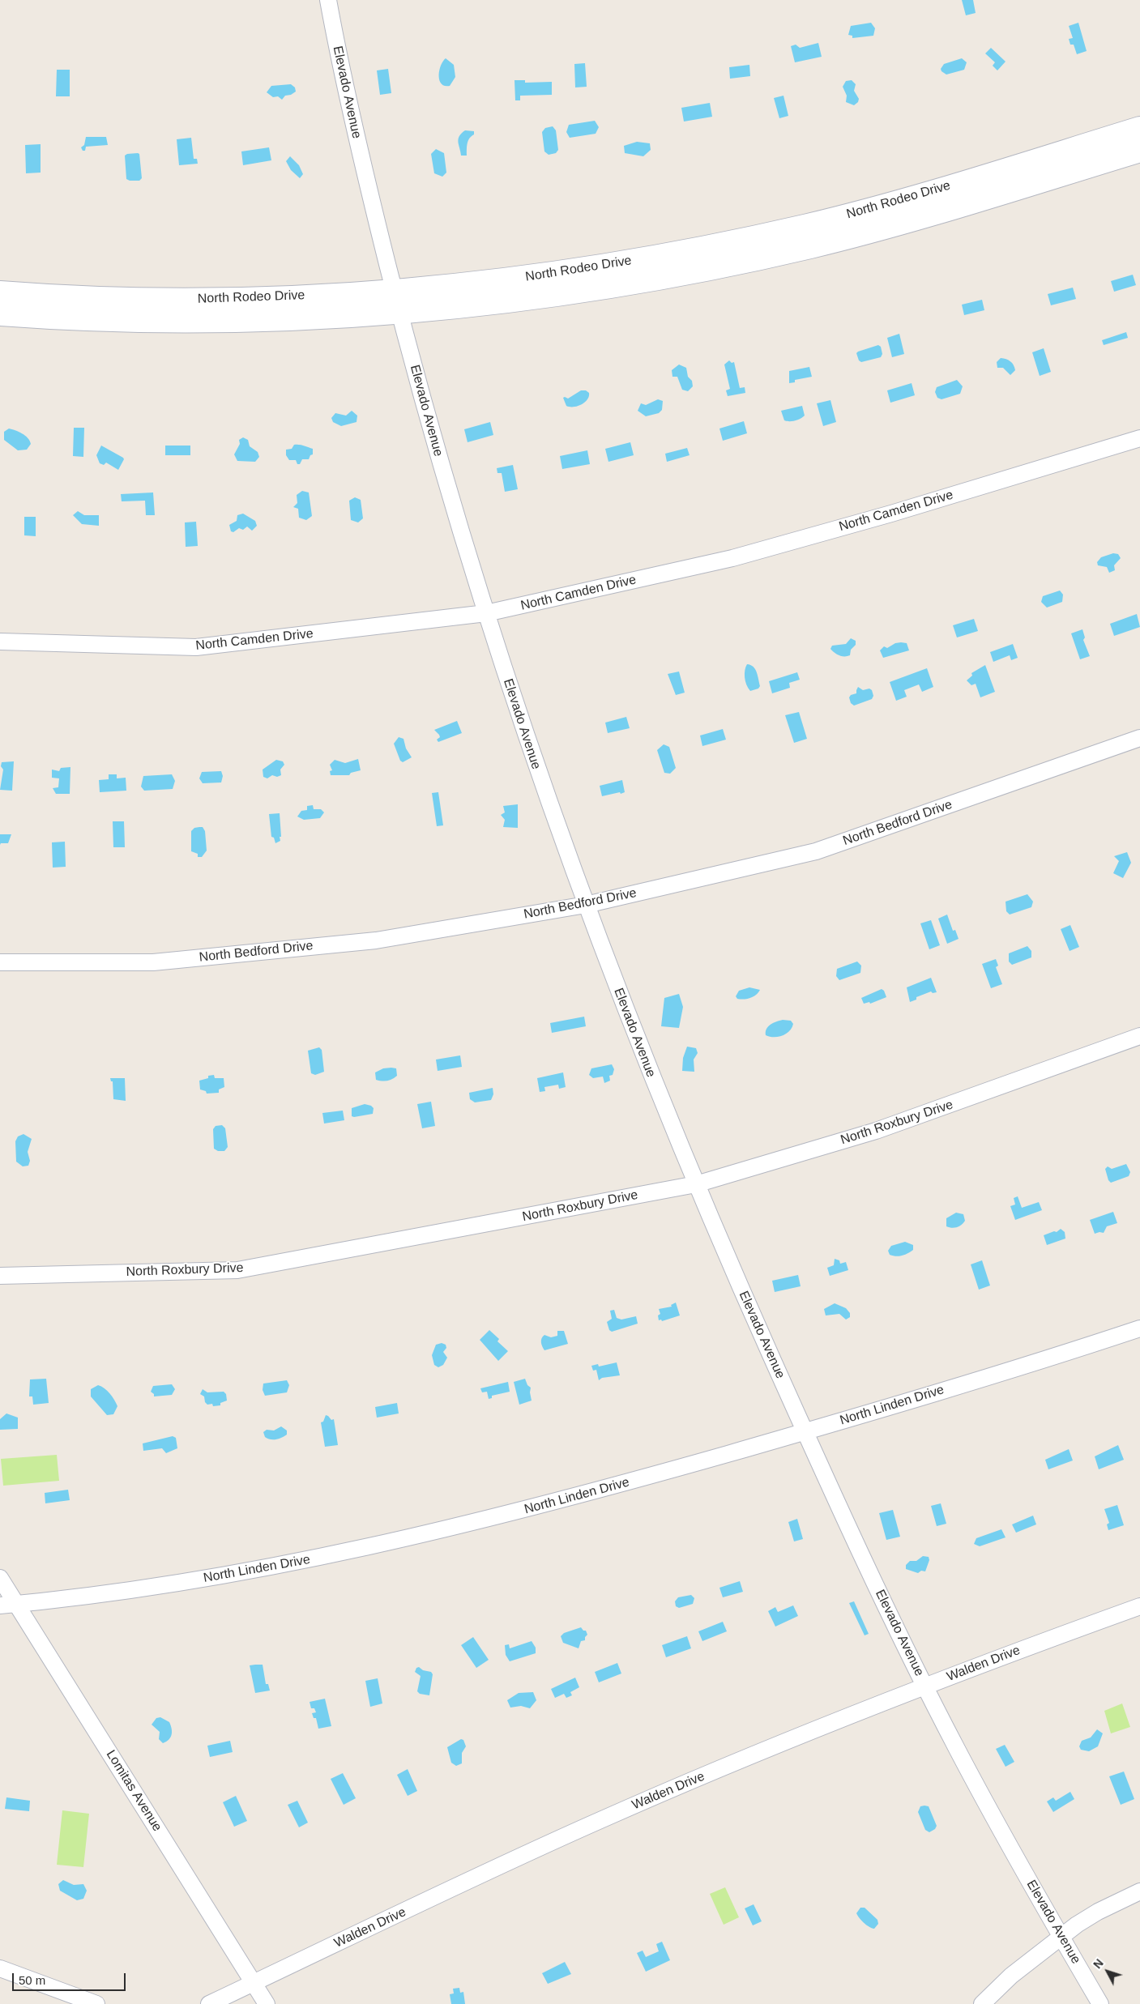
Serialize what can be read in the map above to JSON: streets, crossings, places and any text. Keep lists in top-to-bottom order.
{
  "streets": {
    "street": [
      "Elevado Avenue",
      "North Rodeo Drive",
      "North Camden Drive",
      "North Bedford Drive",
      "North Roxbury Drive",
      "North Linden Drive",
      "Walden Drive",
      "Lomitas Avenue"
    ]
  },
  "crossings": [
    ["Elevado Avenue", "North Rodeo Drive"],
    ["Elevado Avenue", "North Camden Drive"],
    ["Elevado Avenue", "North Bedford Drive"],
    ["Elevado Avenue", "North Roxbury Drive"],
    ["Elevado Avenue", "North Linden Drive"],
    ["Elevado Avenue", "Walden Drive"],
    ["North Linden Drive", "Lomitas Avenue"],
    ["Walden Drive", "Lomitas Avenue"]
  ],
  "scale_bar": "50 m",
  "north": "top left"
}
